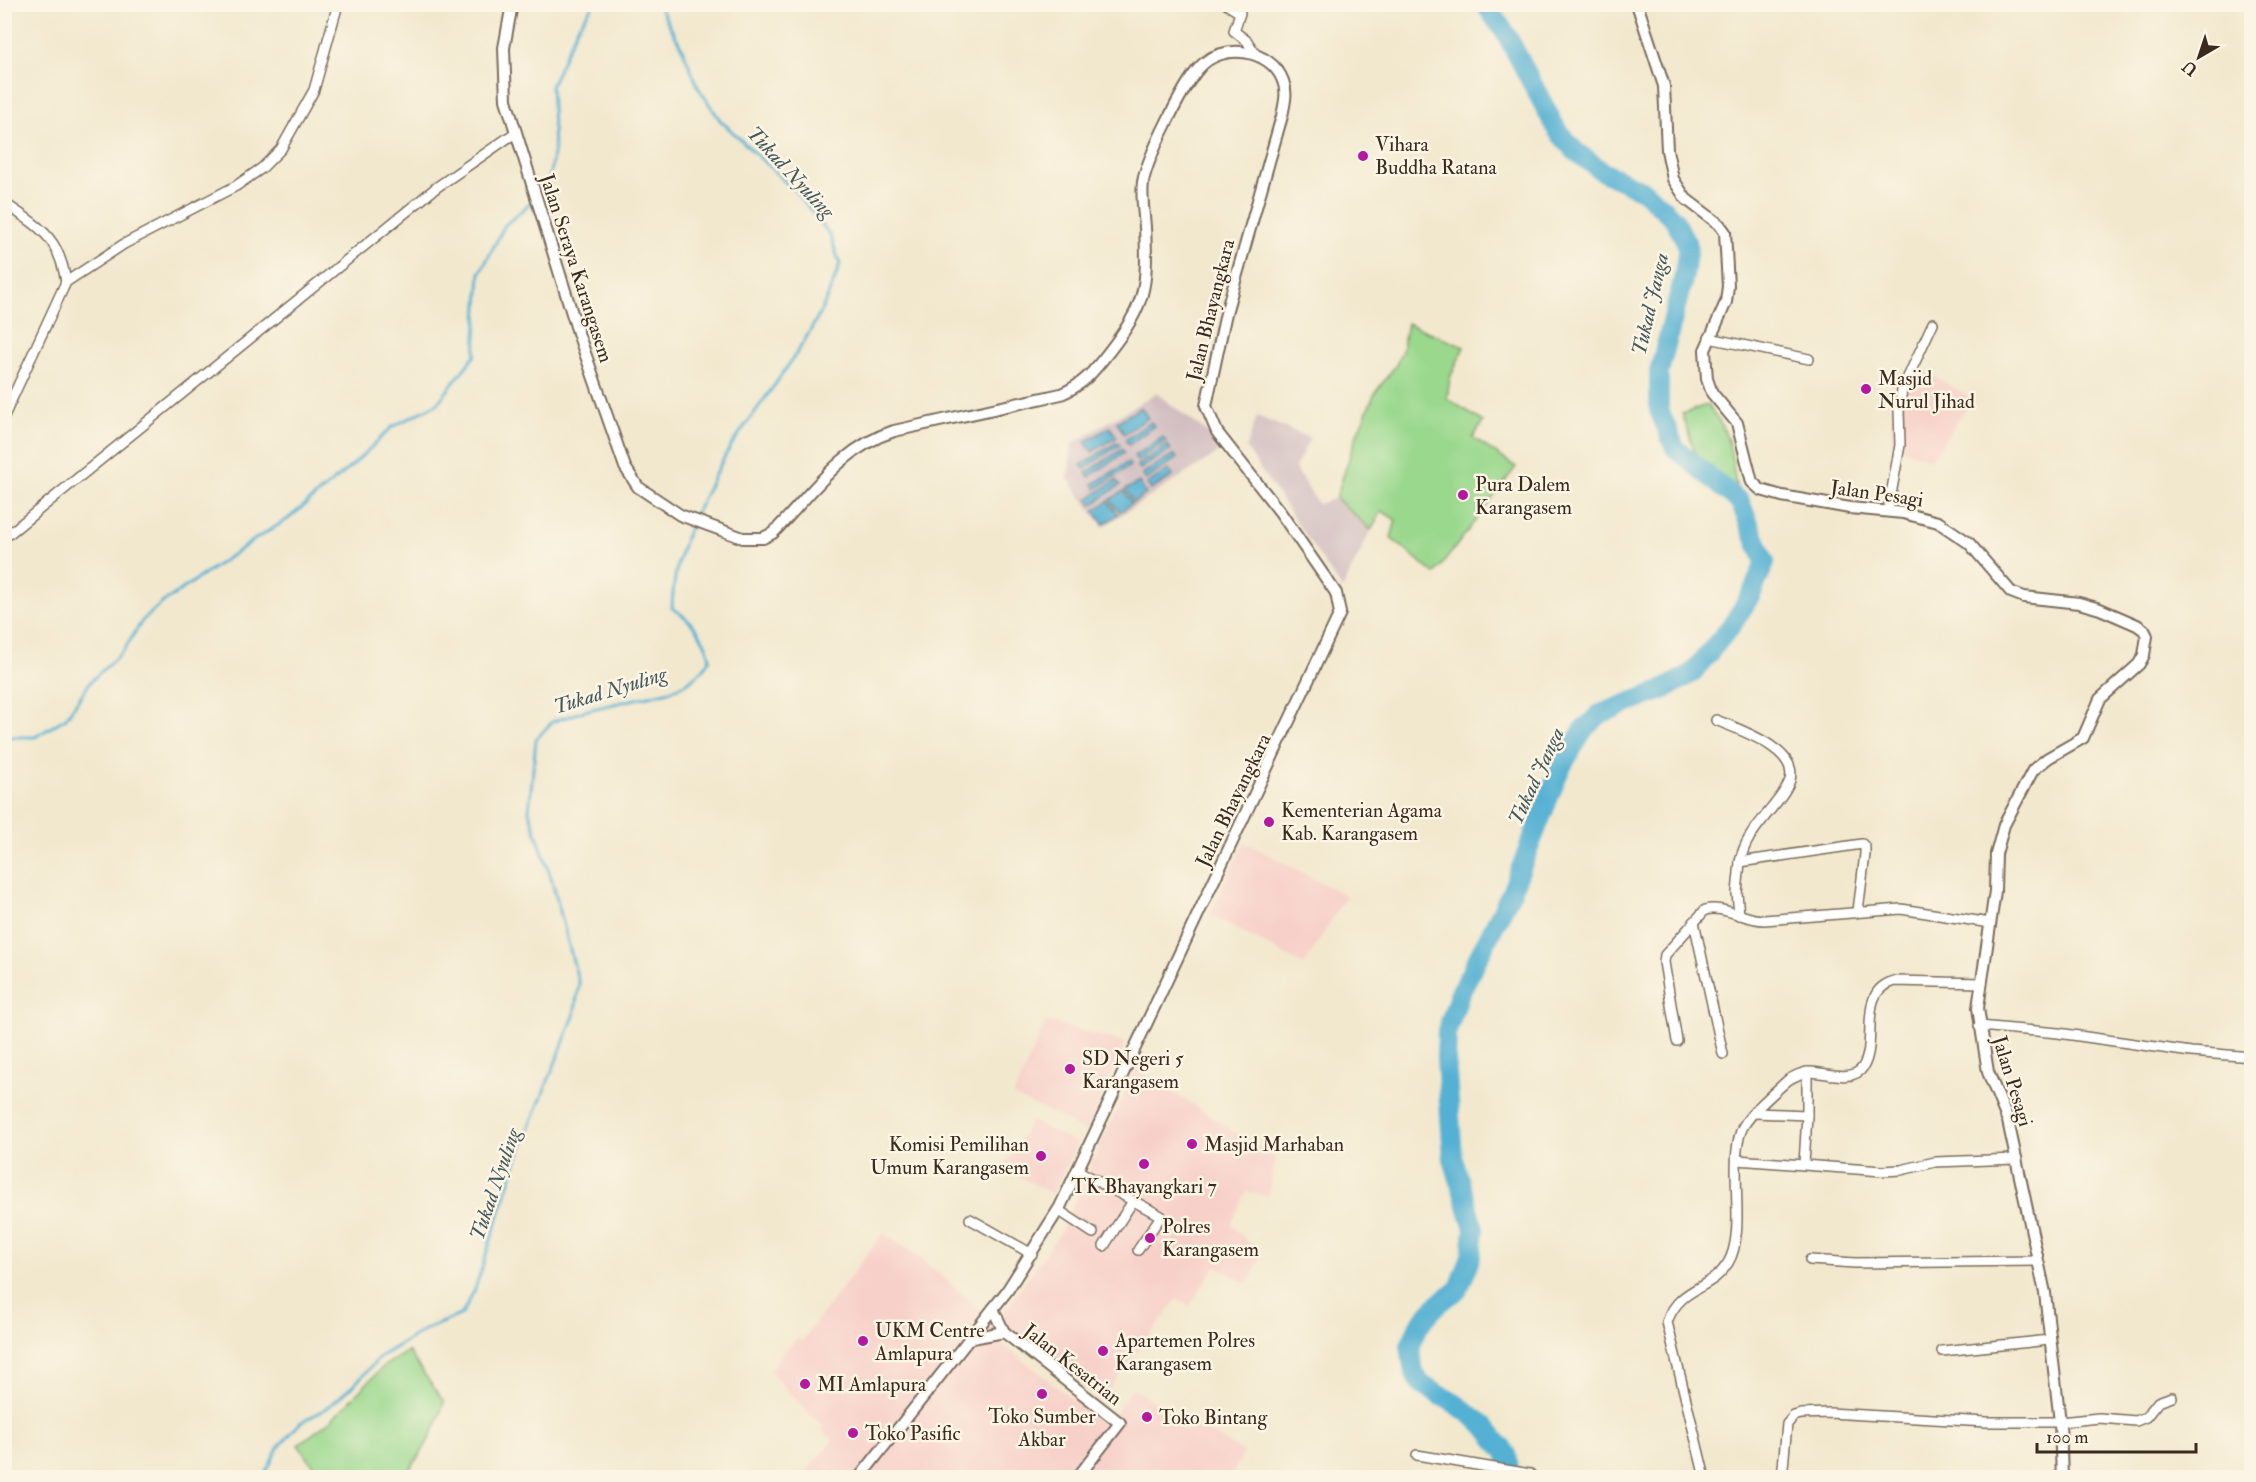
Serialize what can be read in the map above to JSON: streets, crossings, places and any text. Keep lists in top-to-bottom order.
{
  "streets": {
    "street": [
      "Jalan Seraya Karangasem",
      "Jalan Bhayangkara",
      "Jalan Pesagi",
      "Jalan Kesatrian"
    ]
  },
  "crossings": [
    ["Jalan Seraya Karangasem", "Jalan Bhayangkara"],
    ["Jalan Bhayangkara", "Jalan Kesatrian"]
  ],
  "water": ["Tukad Nyuling", "Tukad Janga"],
  "places": [
    "Vihara Buddha Ratana",
    "Masjid Nurul Jihad",
    "Pura Dalem Karangasem",
    "Kementerian Agama Kab. Karangasem",
    "SD Negeri 5 Karangasem",
    "Masjid Marhaban",
    "Komisi Pemilihan Umum Karangasem",
    "TK Bhayangkari 7",
    "Polres Karangasem",
    "UKM Centre Amlapura",
    "Apartemen Polres Karangasem",
    "MI Amlapura",
    "Toko Sumber Akbar",
    "Toko Bintang",
    "Toko Pasific"
  ],
  "scale_bar": "100 m",
  "north": "bottom left"
}
